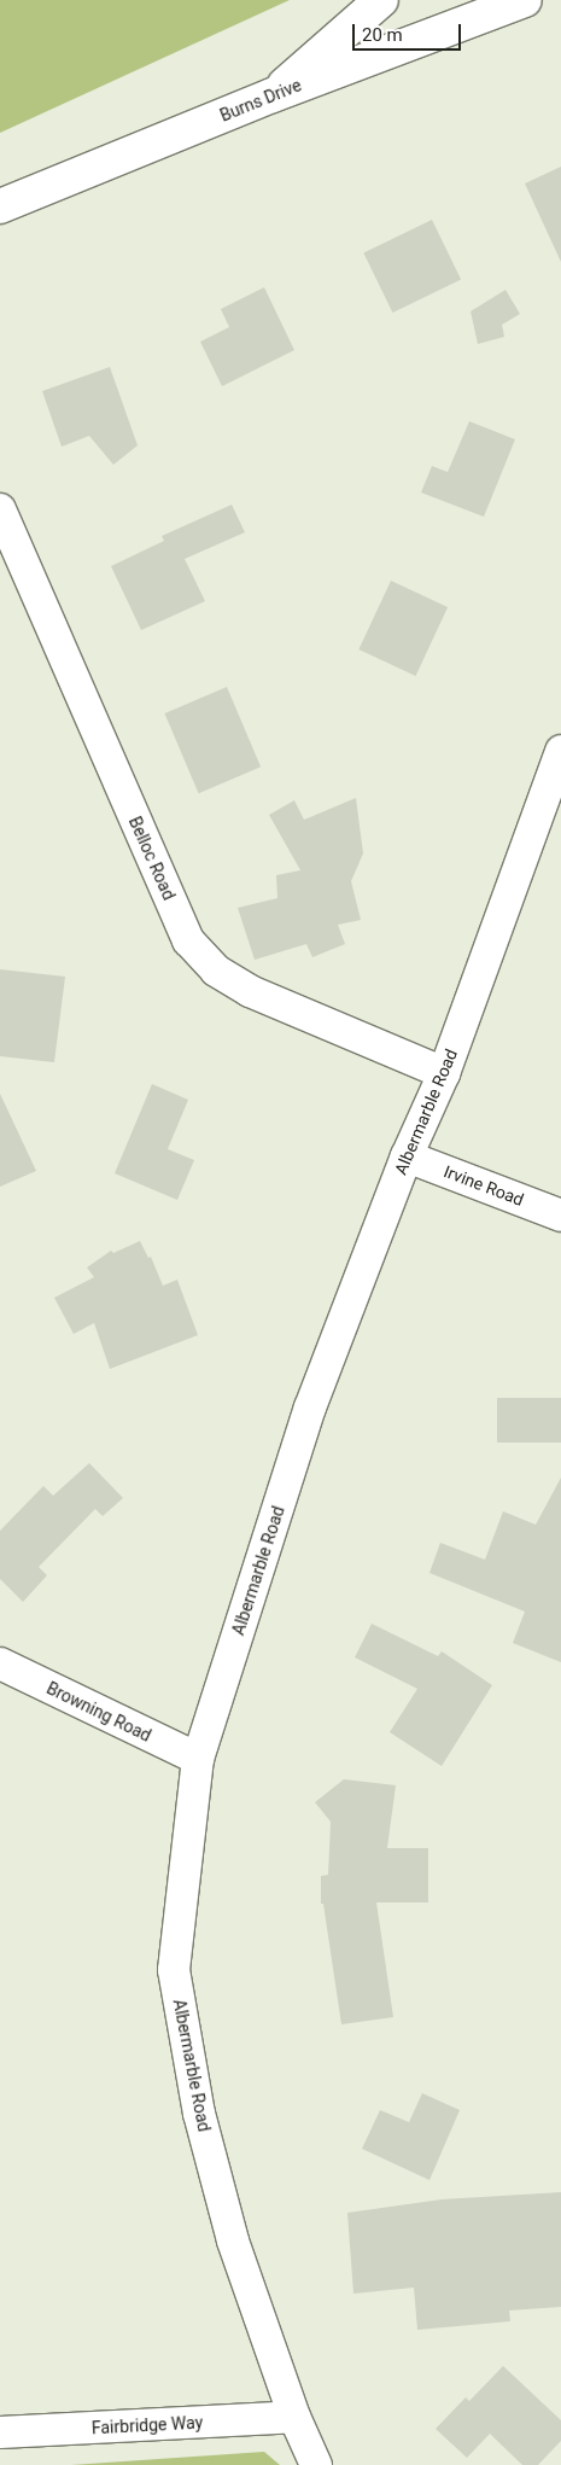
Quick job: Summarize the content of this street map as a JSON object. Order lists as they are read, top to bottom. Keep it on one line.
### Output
{"streets":{"main road":["Burns Drive"],"street":["Belloc Road","Albermarble Road","Irvine Road","Browning Road","Fairbridge Way"]},"crossings":[["Belloc Road","Albermarble Road"],["Albermarble Road","Irvine Road"],["Albermarble Road","Browning Road"],["Albermarble Road","Fairbridge Way"]],"scale_bar":"20 m"}
